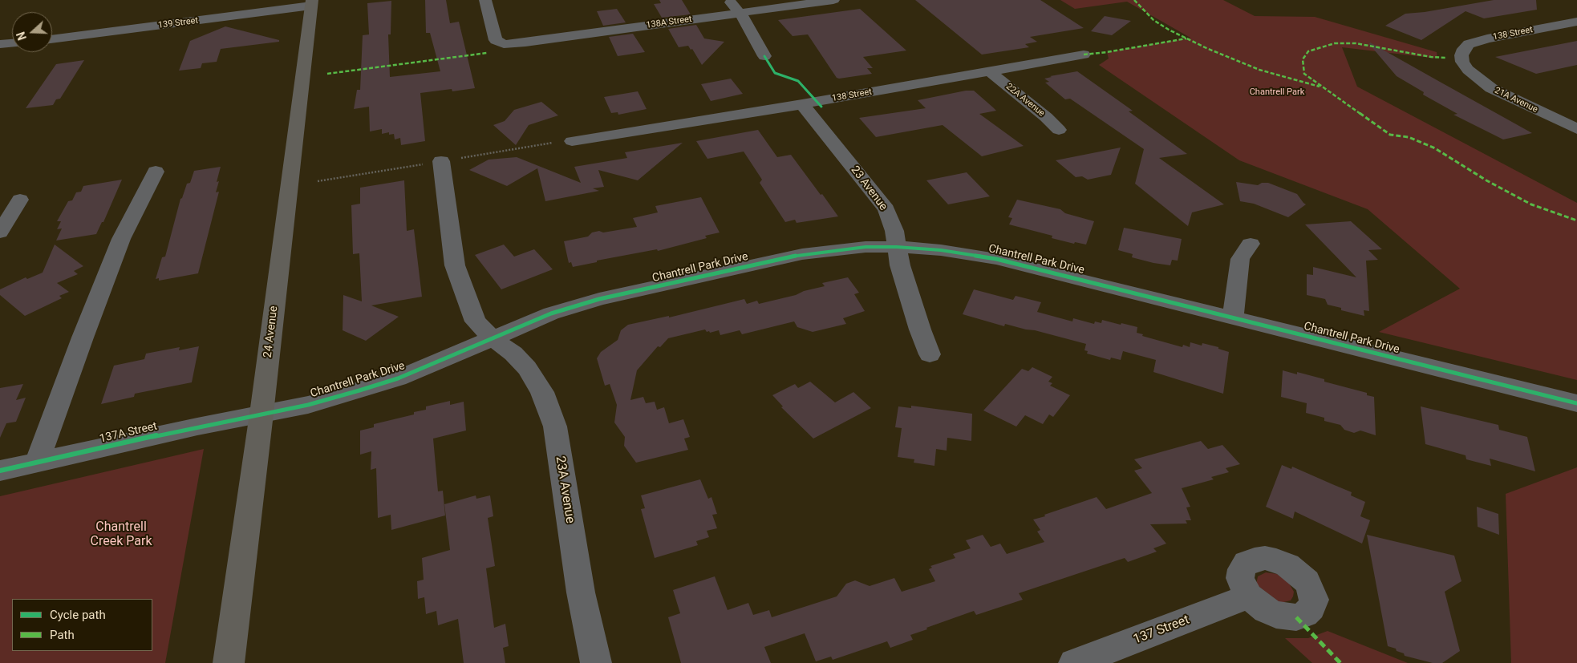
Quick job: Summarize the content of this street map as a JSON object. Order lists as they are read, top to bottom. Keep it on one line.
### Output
{"streets":{"main road":["24 Avenue"],"street":["138A Street","139 Street","138 Street","22A Avenue","21A Avenue","23 Avenue","Chantrell Park Drive","137A Street","23A Avenue","137 Street"]},"crossings":[["139 Street","24 Avenue"],["138 Street","22A Avenue"],["138 Street","21A Avenue"],["138 Street","23 Avenue"],["23 Avenue","Chantrell Park Drive"],["Chantrell Park Drive","24 Avenue"],["Chantrell Park Drive","137A Street"],["Chantrell Park Drive","23A Avenue"],["24 Avenue","137A Street"]],"parks":["Chantrell Park","Chantrell Creek Park"],"legend":["Cycle path","Path"],"north":"left"}
